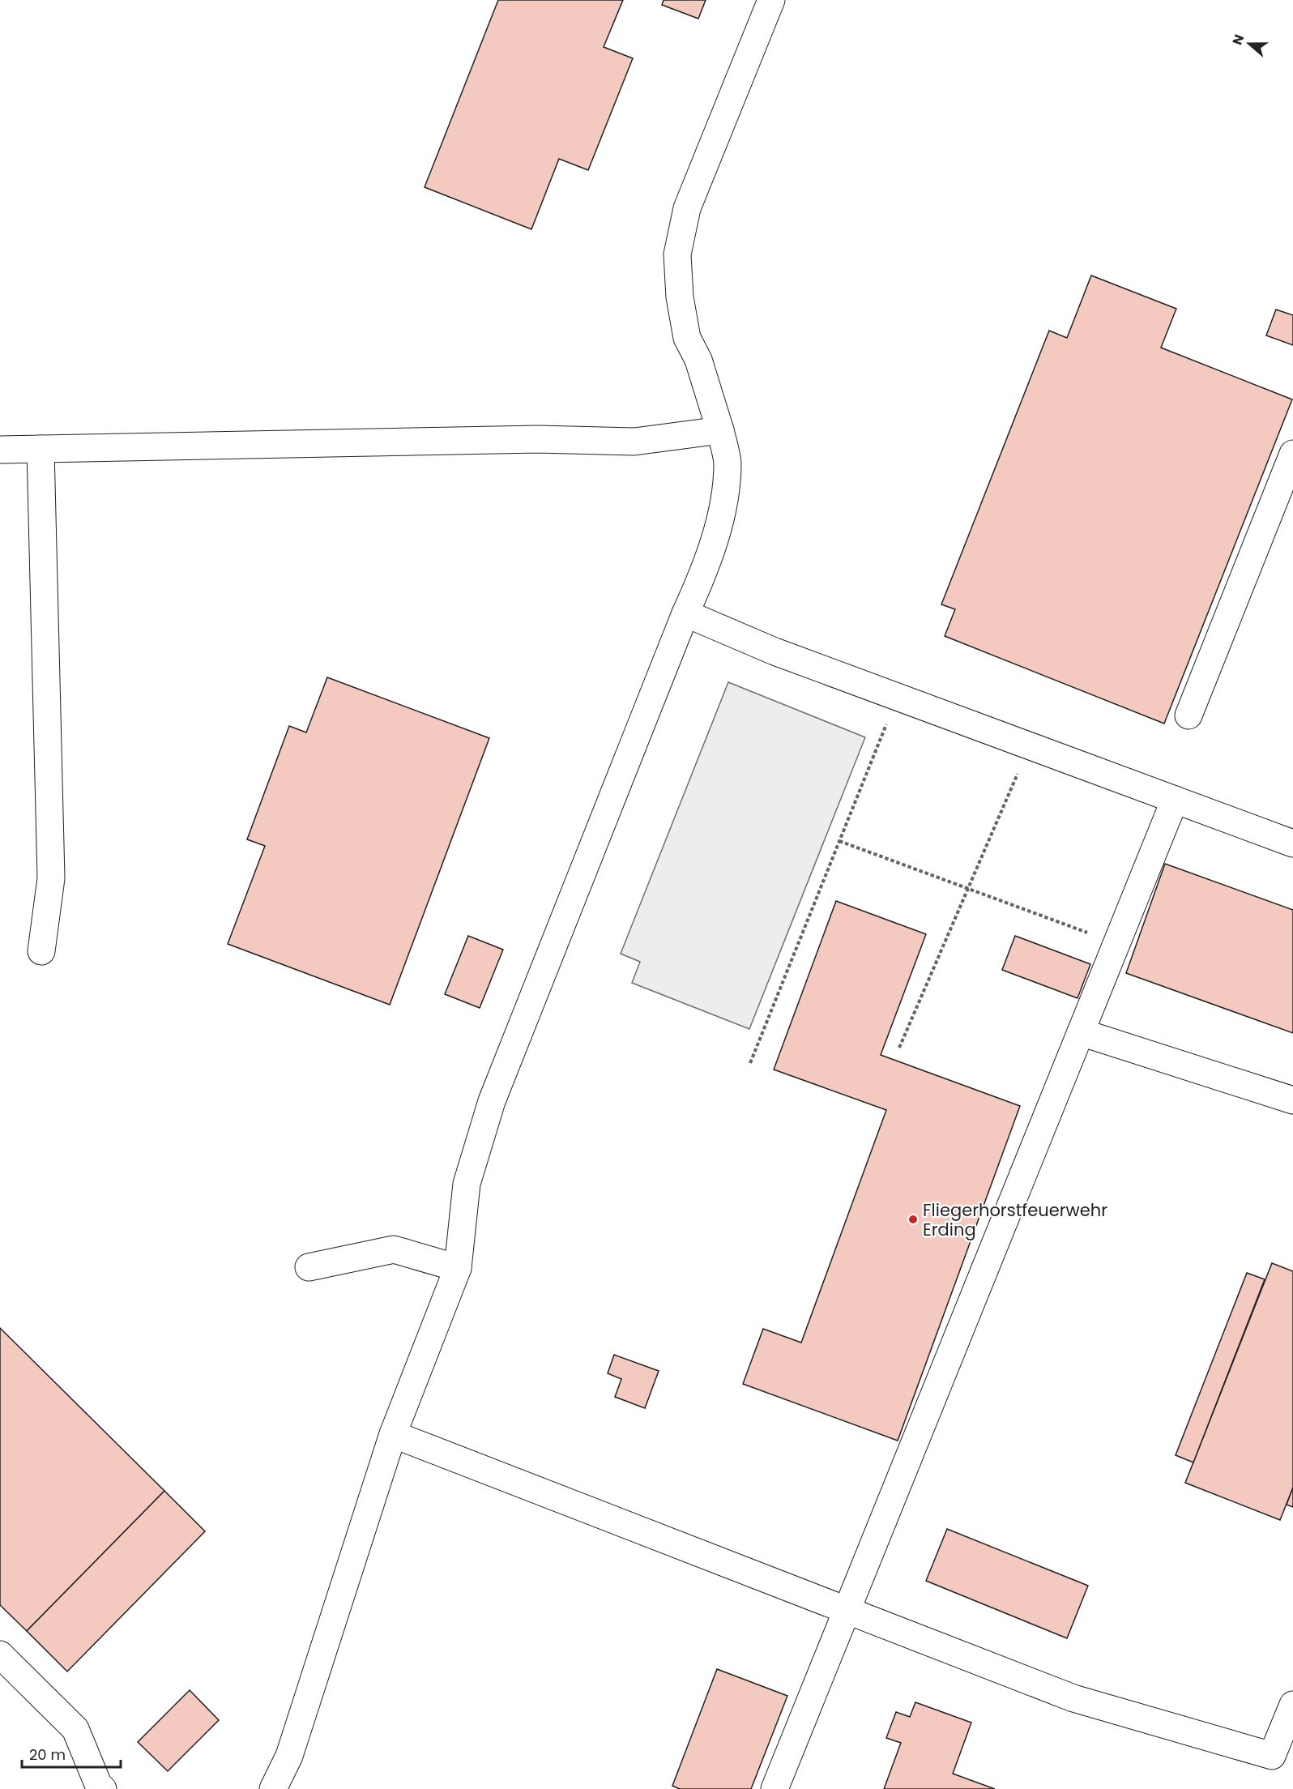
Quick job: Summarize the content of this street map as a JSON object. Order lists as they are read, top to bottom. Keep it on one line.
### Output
{"places":["Fliegerhorstfeuerwehr Erding"],"scale_bar":"20 m","north":"left"}
